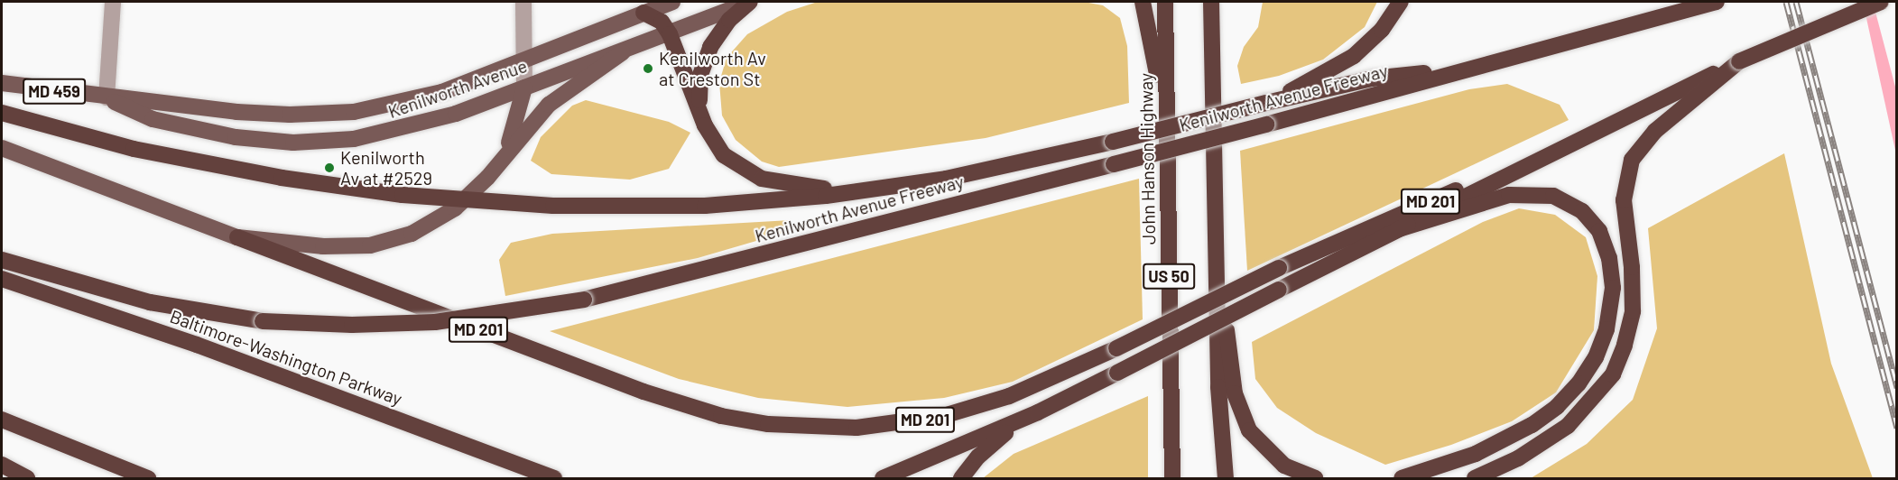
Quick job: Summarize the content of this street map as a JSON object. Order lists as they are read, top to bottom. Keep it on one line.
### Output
{"streets":{"highway":["Kenilworth Avenue Freeway","John Hanson Highway","MD 201","US 50","Baltimore-Washington Parkway"],"main road":["Kenilworth Avenue","MD 459"]},"places":["Kenilworth Av at Creston St","Kenilworth Av at #2529"]}
